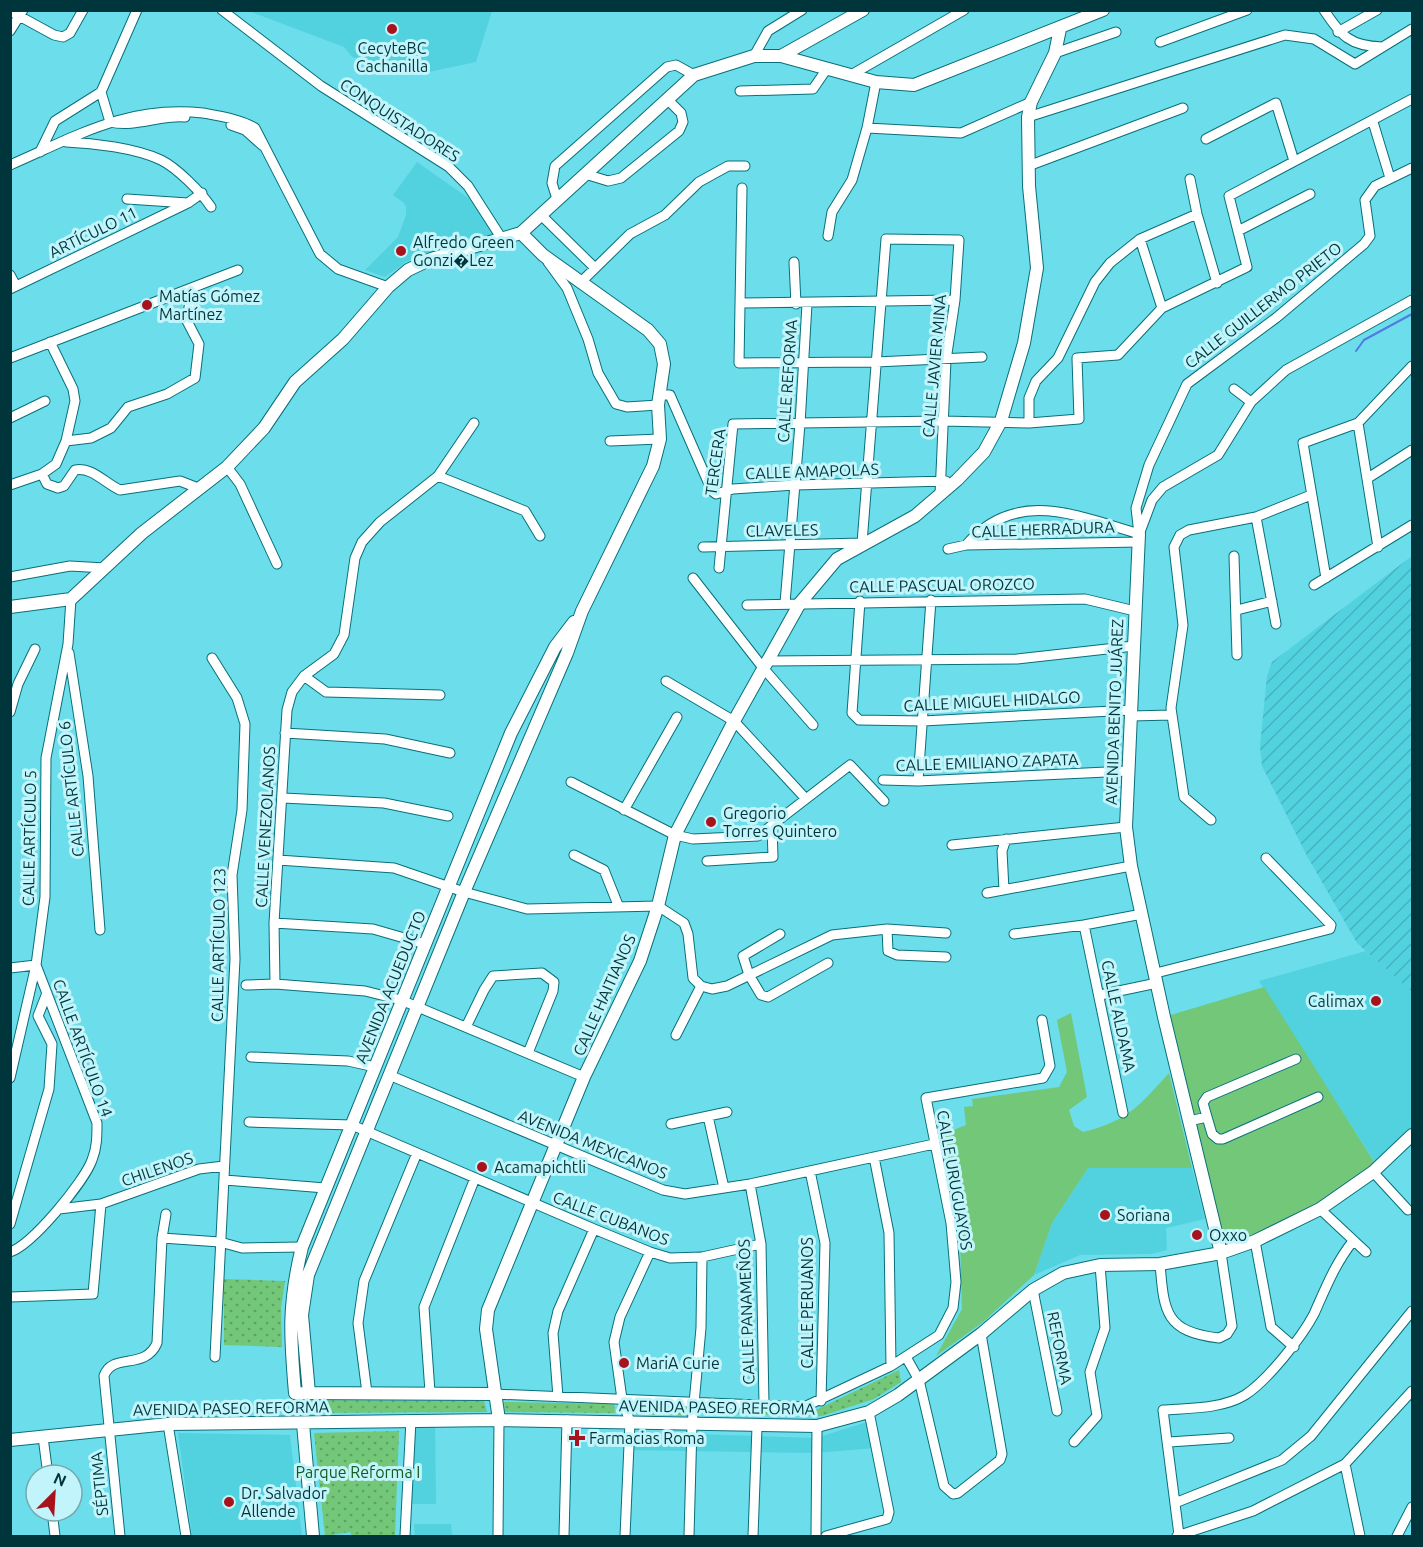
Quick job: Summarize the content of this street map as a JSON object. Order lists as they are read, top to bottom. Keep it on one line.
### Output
{"streets":{"main road":["AVENIDA BENITO JUÁREZ","AVENIDA ACUEDUCTO","CALLE HAITIANOS","AVENIDA PASEO REFORMA"],"street":["CONQUISTADORES","ARTÍCULO 11","CALLE GUILLERMO PRIETO","CALLE JAVIER MINA","CALLE REFORMA","TERCERA","CALLE AMAPOLAS","CALLE HERRADURA","CLAVELES","CALLE PASCUAL OROZCO","CALLE MIGUEL HIDALGO","CALLE EMILIANO ZAPATA","CALLE ARTÍCULO 6","CALLE VENEZOLANOS","CALLE ARTÍCULO 5","CALLE ARTÍCULO 123","CALLE ALDAMA","CALLE ARTÍCULO 14","AVENIDA MEXICANOS","CHILENOS","CALLE URUGUAYOS","CALLE CUBANOS","CALLE PERUANOS","CALLE PANAMEÑOS","REFORMA","SÉPTIMA"]},"crossings":[["CALLE GUILLERMO PRIETO","CALLE HERRADURA"],["CALLE GUILLERMO PRIETO","AVENIDA BENITO JUÁREZ"],["CALLE JAVIER MINA","CALLE AMAPOLAS"],["CALLE JAVIER MINA","CALLE HAITIANOS"],["CALLE REFORMA","TERCERA"],["CALLE REFORMA","CALLE AMAPOLAS"],["CALLE REFORMA","CLAVELES"],["CALLE REFORMA","CALLE PASCUAL OROZCO"],["TERCERA","CALLE AMAPOLAS"],["TERCERA","CLAVELES"],["CALLE AMAPOLAS","AVENIDA ACUEDUCTO"],["CALLE AMAPOLAS","CALLE HAITIANOS"],["CALLE HERRADURA","AVENIDA BENITO JUÁREZ"],["CLAVELES","CALLE HAITIANOS"],["CALLE PASCUAL OROZCO","AVENIDA BENITO JUÁREZ"],["CALLE PASCUAL OROZCO","CALLE HAITIANOS"],["CALLE MIGUEL HIDALGO","AVENIDA BENITO JUÁREZ"],["AVENIDA BENITO JUÁREZ","CALLE EMILIANO ZAPATA"],["AVENIDA BENITO JUÁREZ","AVENIDA PASEO REFORMA"],["CALLE ARTÍCULO 6","CALLE ARTÍCULO 5"],["CALLE ARTÍCULO 5","CALLE ARTÍCULO 14"],["CALLE ARTÍCULO 123","CHILENOS"],["AVENIDA ACUEDUCTO","AVENIDA MEXICANOS"],["AVENIDA ACUEDUCTO","CALLE CUBANOS"],["AVENIDA ACUEDUCTO","AVENIDA PASEO REFORMA"],["CALLE HAITIANOS","AVENIDA MEXICANOS"],["CALLE HAITIANOS","CALLE CUBANOS"],["CALLE HAITIANOS","AVENIDA PASEO REFORMA"],["CALLE ARTÍCULO 14","CHILENOS"],["AVENIDA MEXICANOS","CALLE URUGUAYOS"],["AVENIDA MEXICANOS","CALLE PERUANOS"],["AVENIDA MEXICANOS","CALLE PANAMEÑOS"],["CALLE URUGUAYOS","AVENIDA PASEO REFORMA"],["CALLE CUBANOS","CALLE PANAMEÑOS"],["CALLE PERUANOS","AVENIDA PASEO REFORMA"],["CALLE PANAMEÑOS","AVENIDA PASEO REFORMA"],["REFORMA","AVENIDA PASEO REFORMA"],["AVENIDA PASEO REFORMA","SÉPTIMA"]],"parks":["Parque Reforma I"],"places":{"other":["CecyteBC Cachanilla","Alfredo Green Gonzi�Lez","Matías Gómez Martínez","Gregorio Torres Quintero","Calimax","Acamapichtli","Soriana","Oxxo","MariA Curie","Dr. Salvador Allende"],"health":["Farmacias Roma"]},"north":"top right"}
